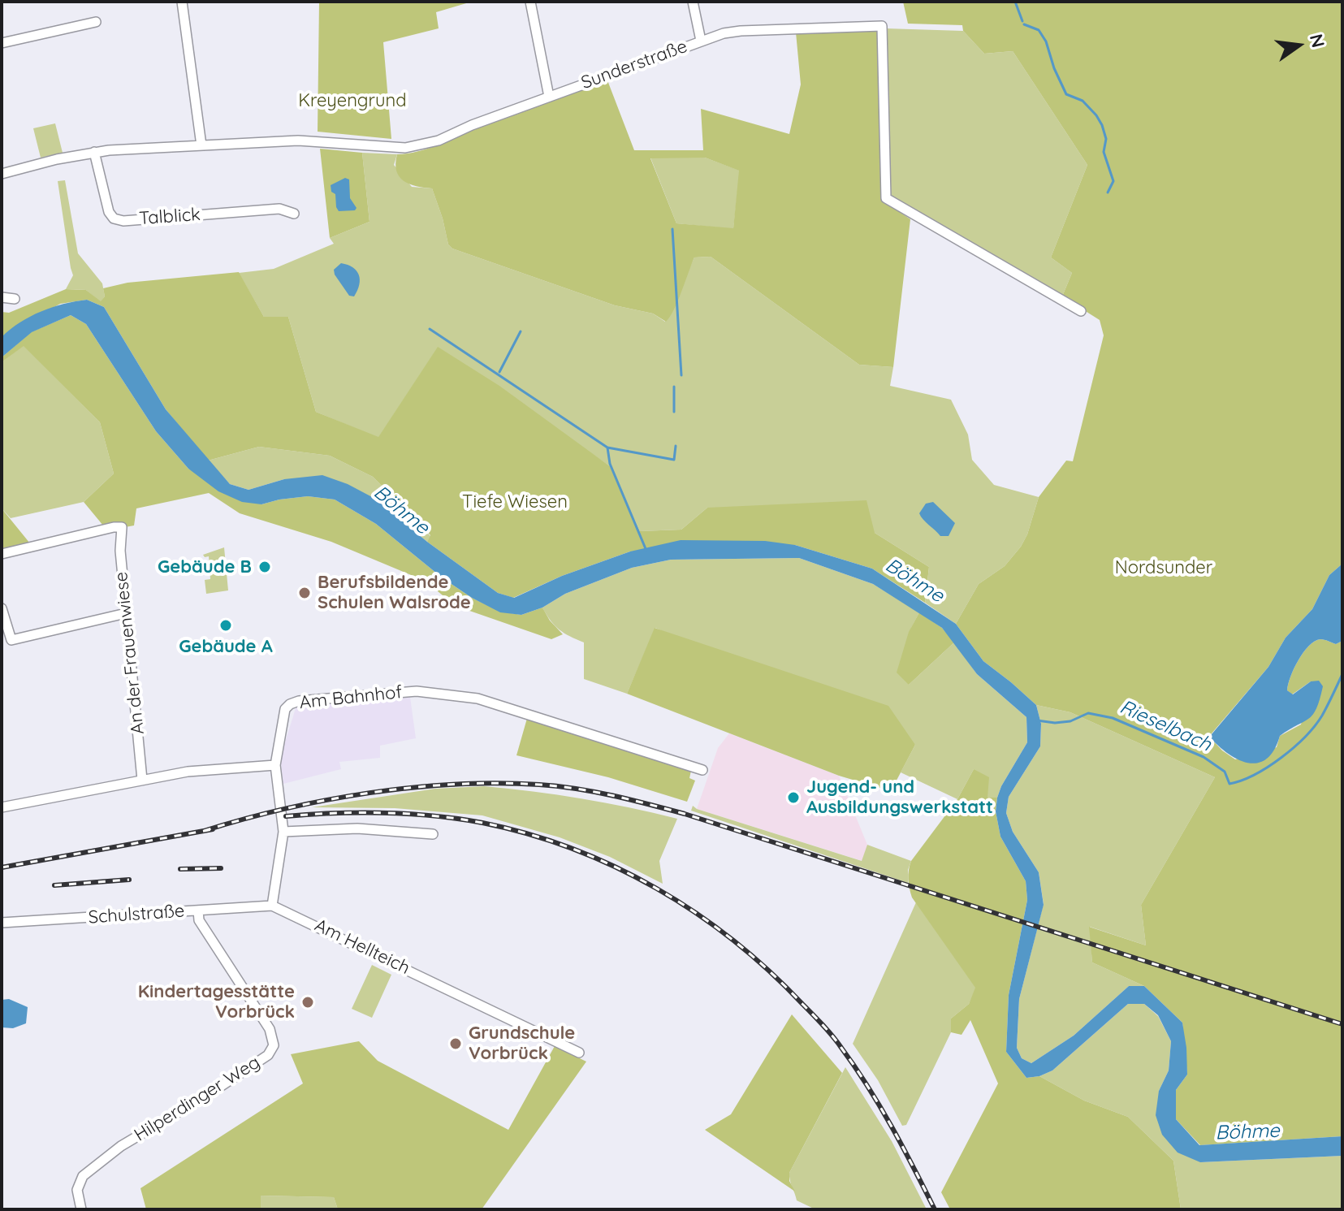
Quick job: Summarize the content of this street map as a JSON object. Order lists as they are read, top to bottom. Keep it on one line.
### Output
{"streets":{"street":["Sunderstraße","Talblick","An der Frauenwiese","Am Bahnhof","Schulstraße","Am Hellteich","Hilperdinger Weg"]},"crossings":[["Sunderstraße","Talblick"],["Schulstraße","Am Hellteich"],["Schulstraße","Hilperdinger Weg"]],"water":["Böhme","Rieselbach"],"parks":["Kreyengrund","Tiefe Wiesen","Nordsunder"],"places":["Gebäude B","Berufsbildende Schulen Walsrode","Gebäude A","Jugend- und Ausbildungswerkstatt","Kindertagesstätte Vorbrück","Grundschule Vorbrück"],"north":"right"}
